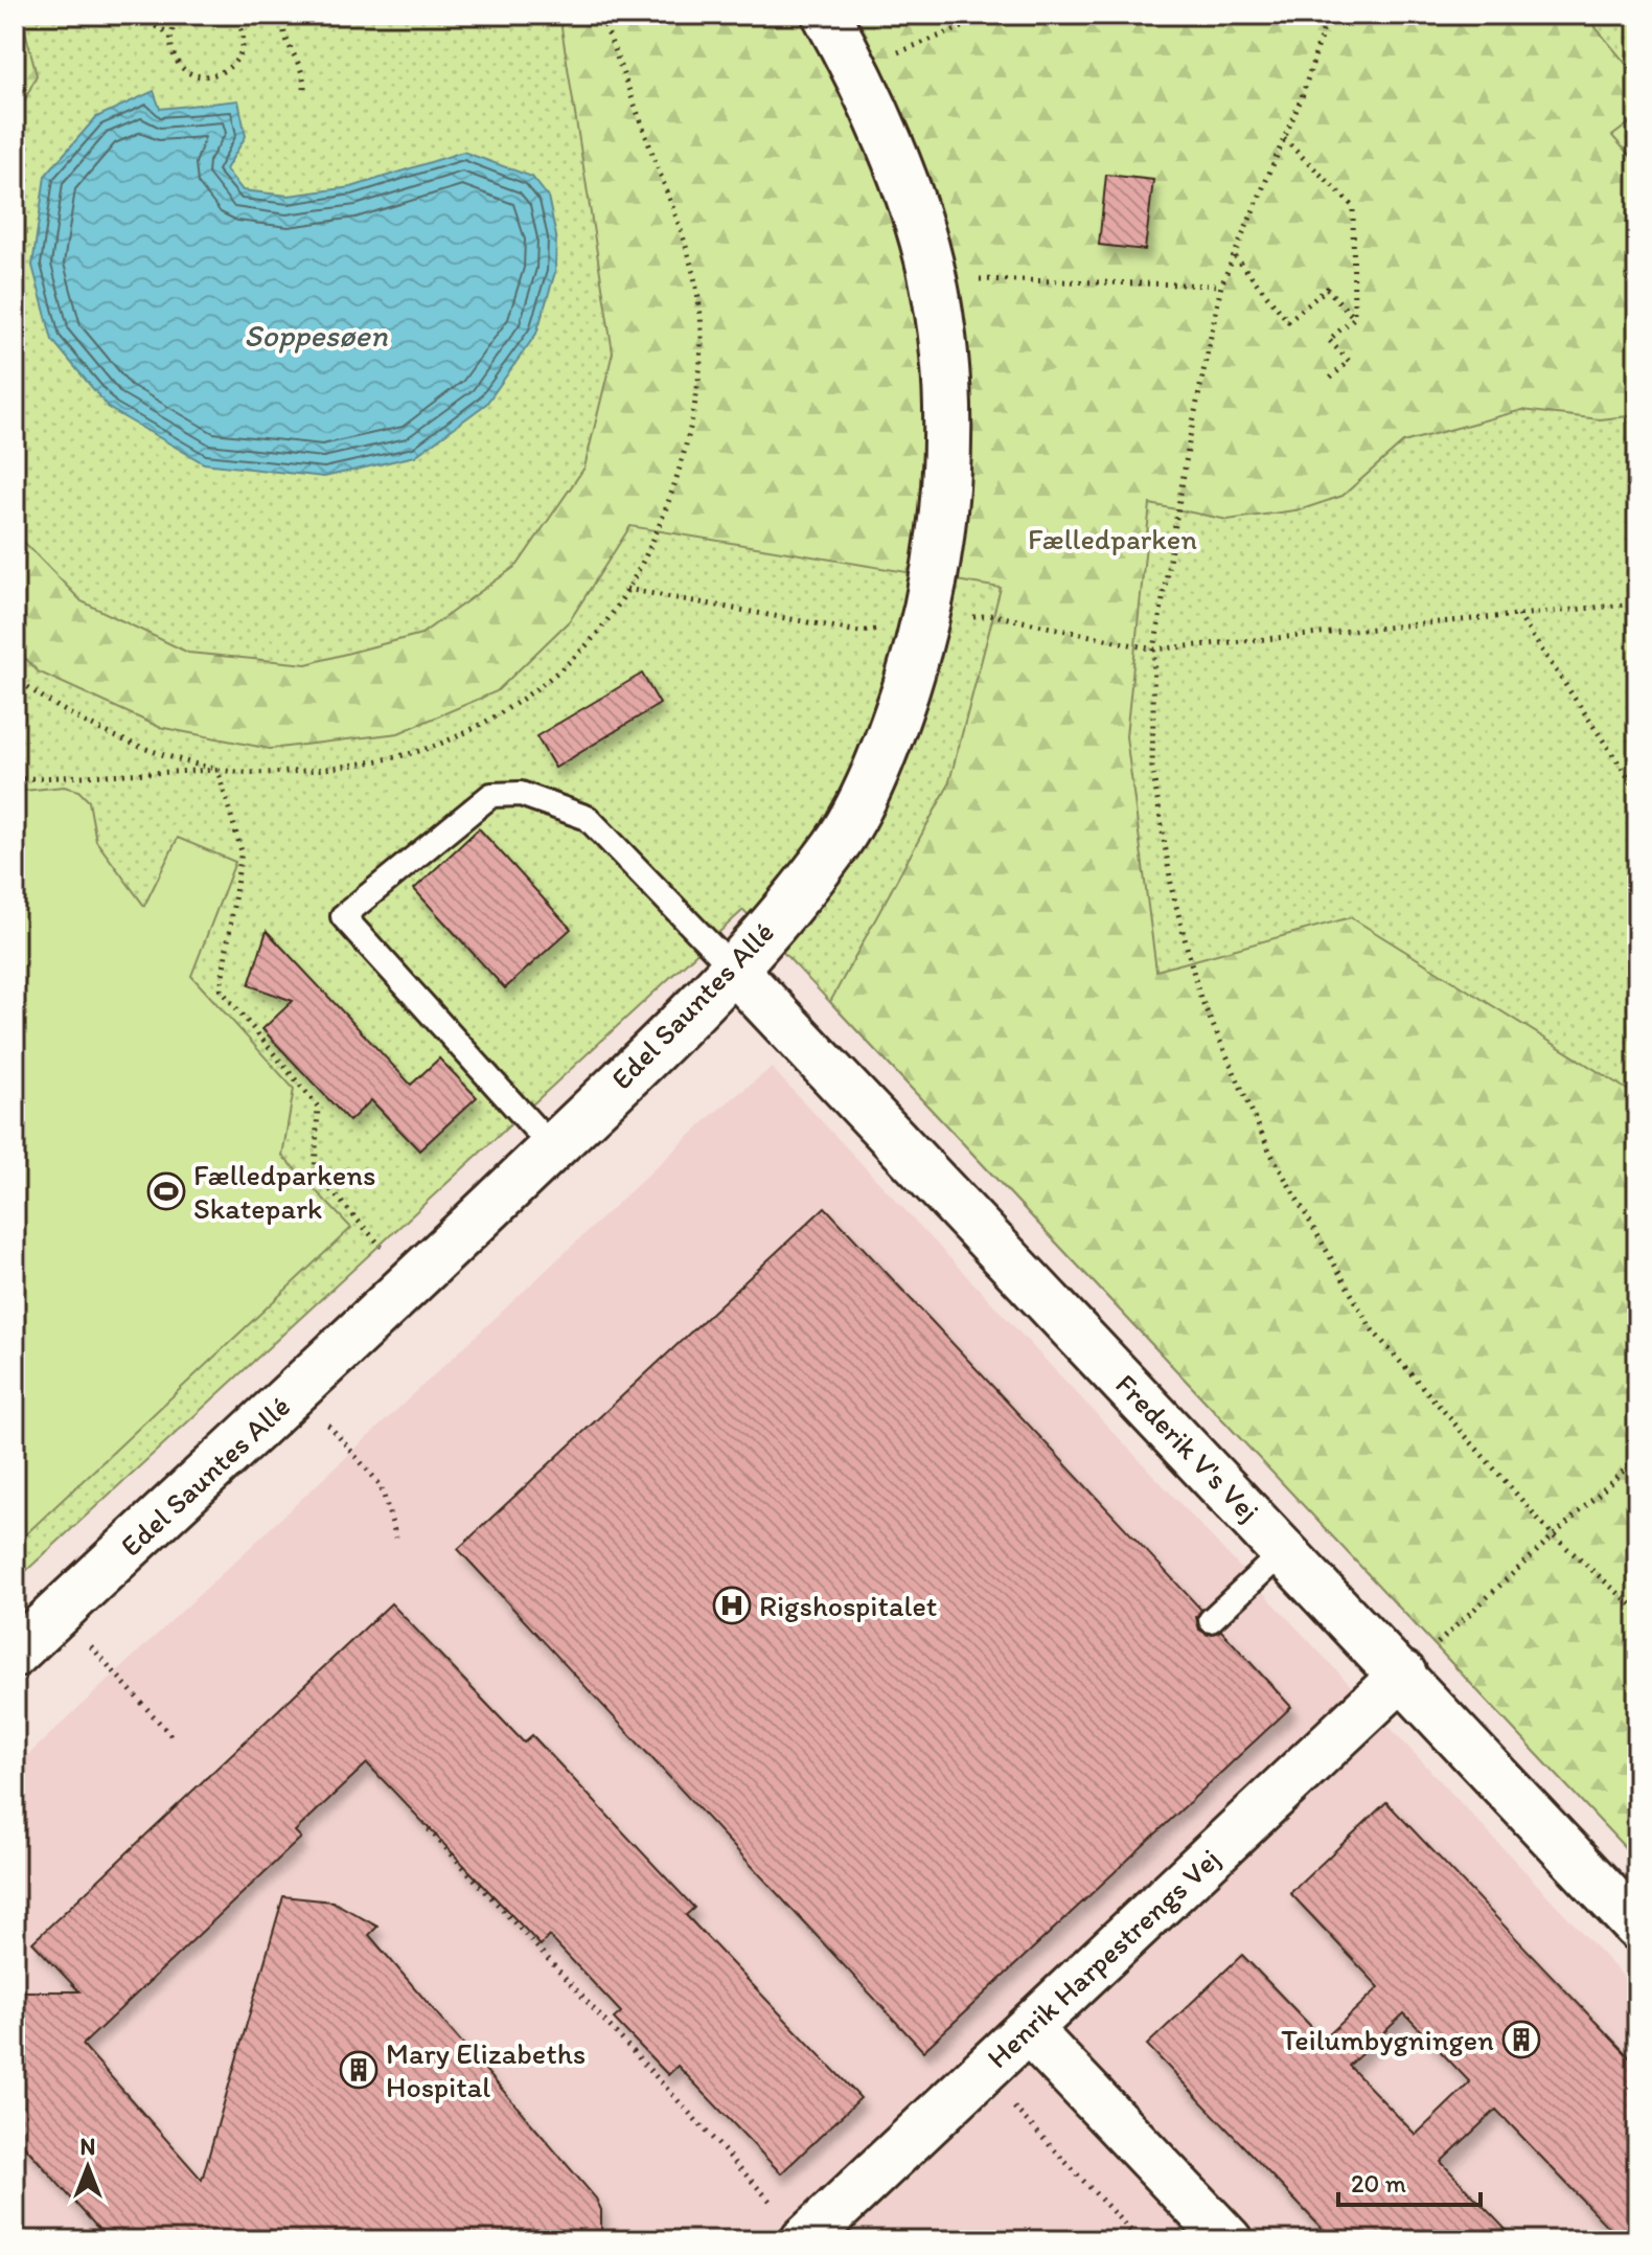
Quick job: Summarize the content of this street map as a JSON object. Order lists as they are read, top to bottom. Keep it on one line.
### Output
{"streets":{"street":["Edel Sauntes Allé","Frederik V's Vej","Henrik Harpestrengs Vej"]},"crossings":[["Edel Sauntes Allé","Frederik V's Vej"],["Frederik V's Vej","Henrik Harpestrengs Vej"]],"water":["Soppesøen"],"parks":["Fælledparken"],"places":{"sports":["Fælledparkens Skatepark"],"hospital":["Rigshospitalet"],"building":["Teilumbygningen","Mary Elizabeths Hospital"]},"scale_bar":"20 m","north":"top"}
